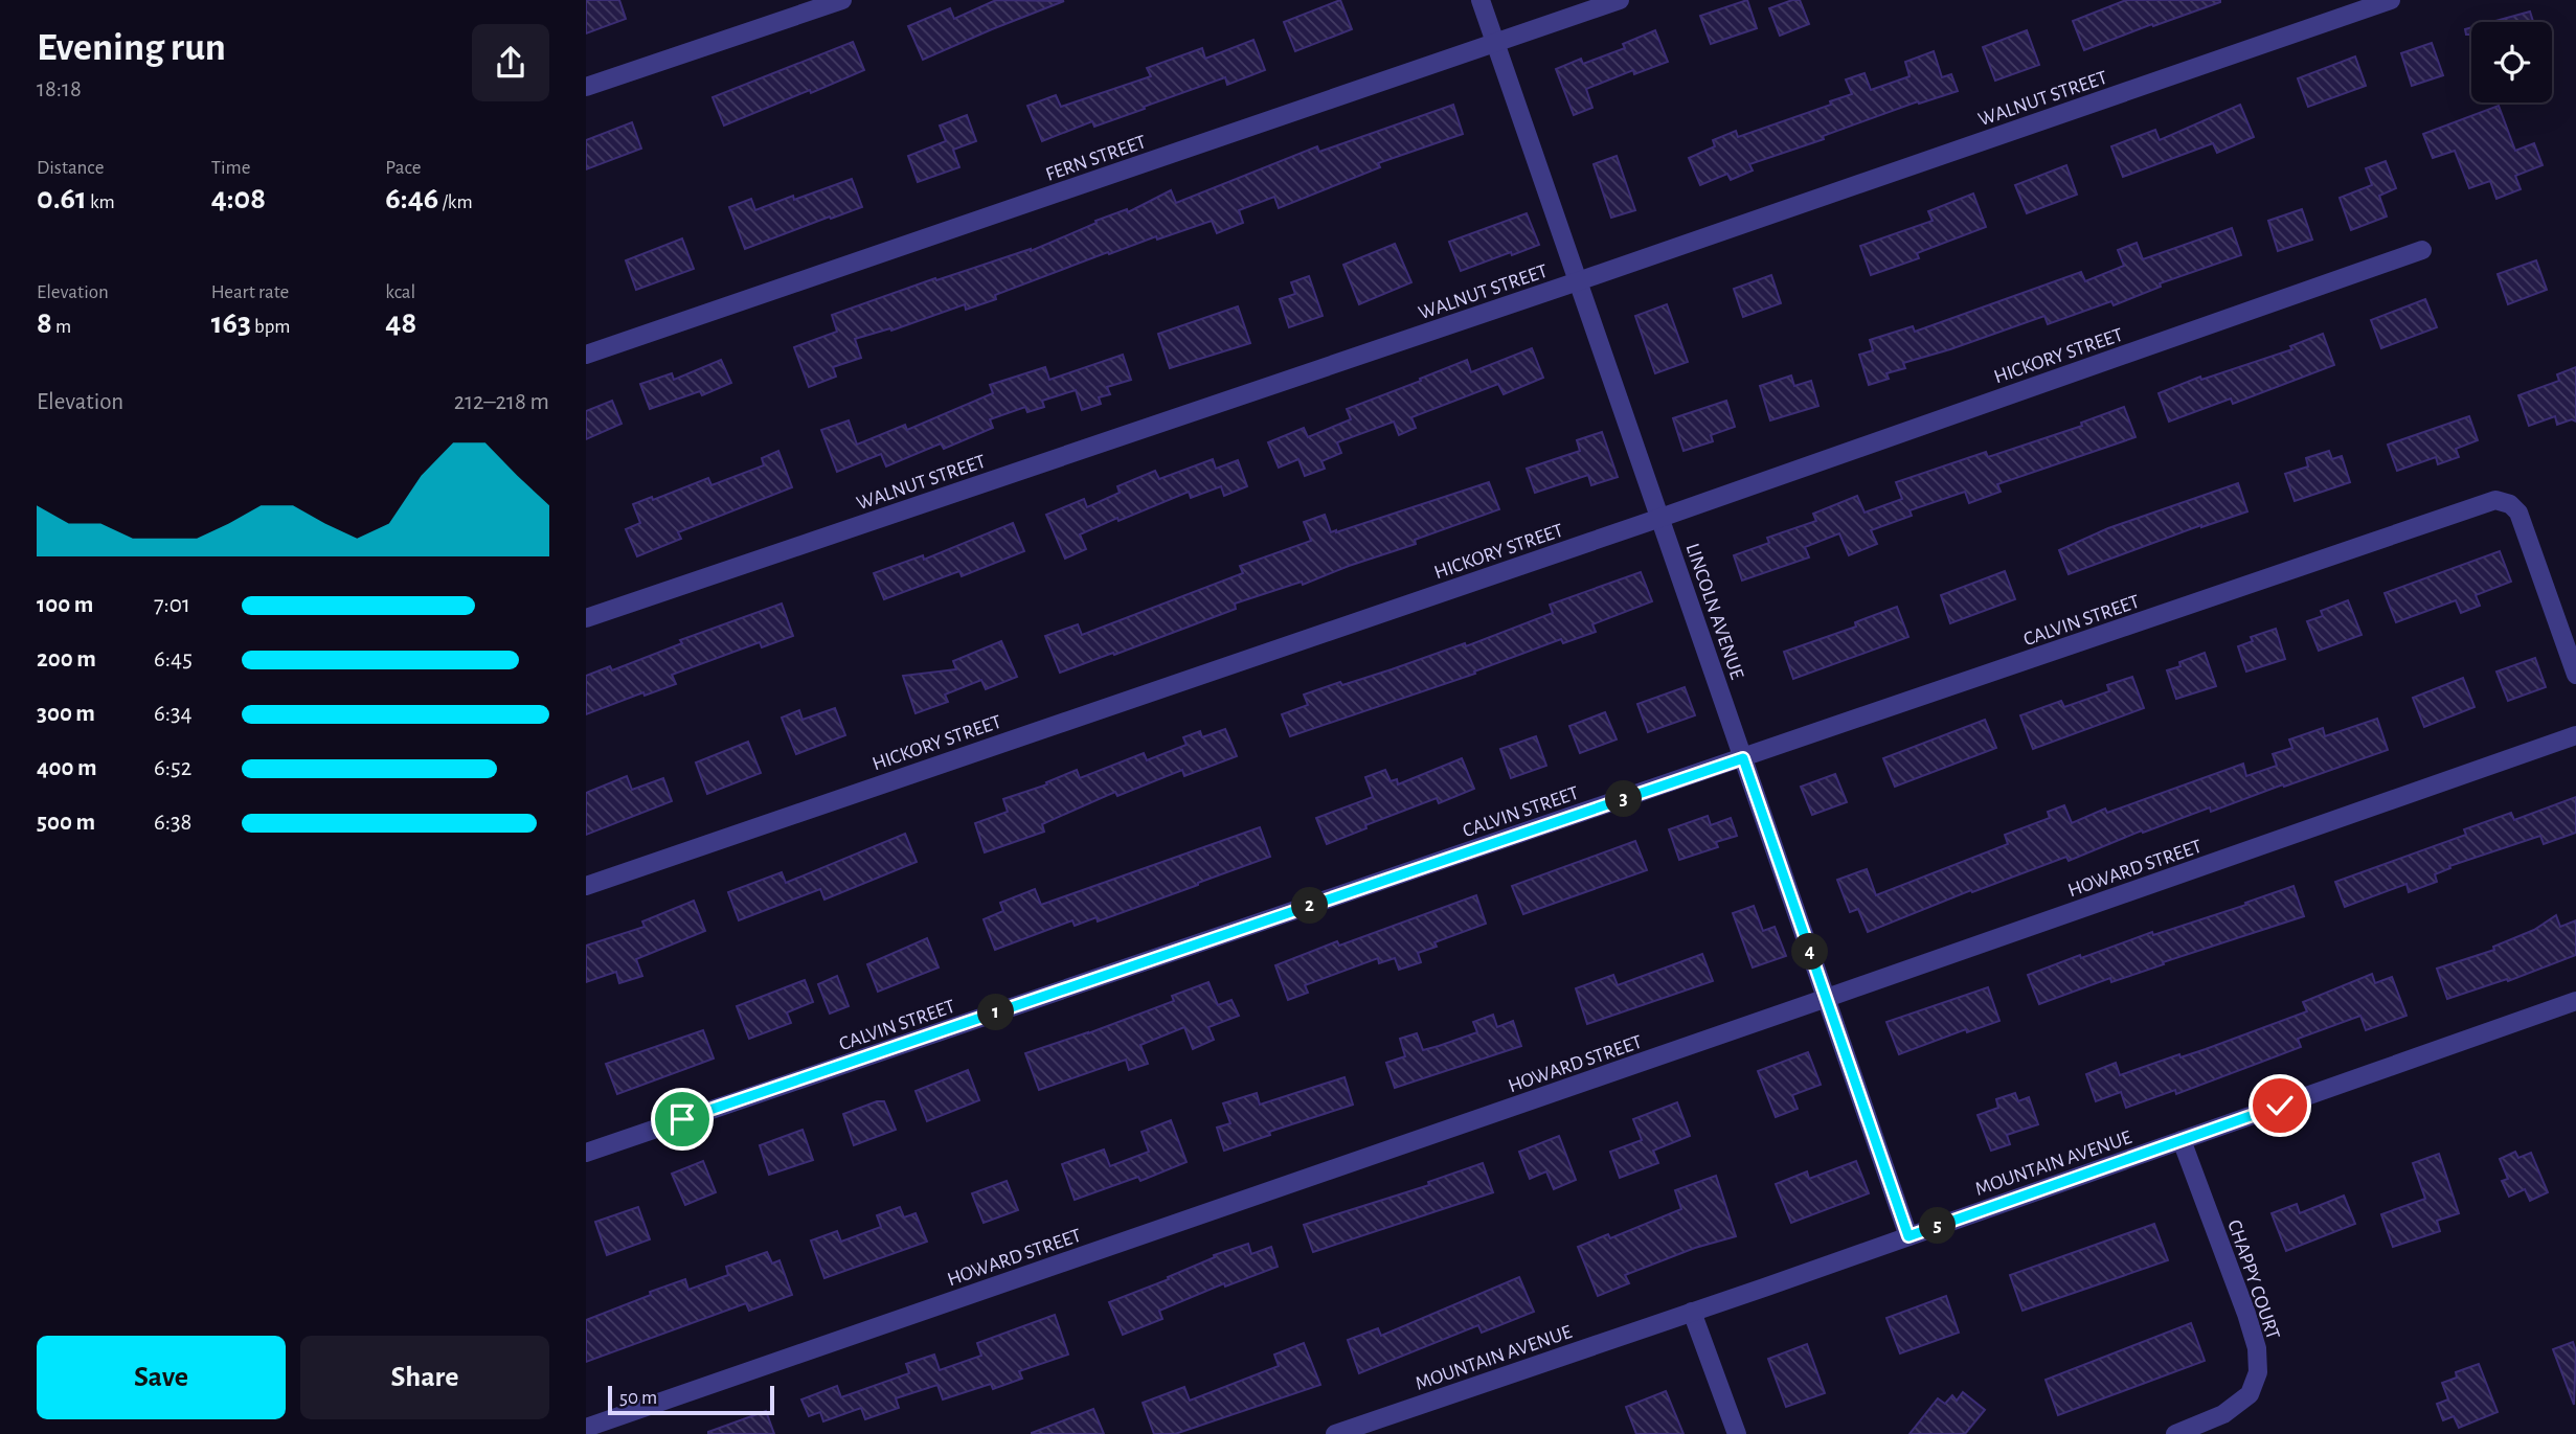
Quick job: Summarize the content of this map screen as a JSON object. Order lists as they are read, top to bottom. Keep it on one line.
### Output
{"streets":{"street":["WALNUT STREET","FERN STREET","HICKORY STREET","LINCOLN AVENUE","CALVIN STREET","HOWARD STREET","MOUNTAIN AVENUE","CHAPPY COURT"]},"crossings":[["WALNUT STREET","LINCOLN AVENUE"],["FERN STREET","LINCOLN AVENUE"],["HICKORY STREET","LINCOLN AVENUE"],["LINCOLN AVENUE","CALVIN STREET"],["LINCOLN AVENUE","HOWARD STREET"],["LINCOLN AVENUE","MOUNTAIN AVENUE"],["MOUNTAIN AVENUE","CHAPPY COURT"]],"scale_bar":"50 m","page":{"heading":["Evening run","18:18"],"stats":[["Distance","0.61 km"],["Time","4:08"],["Pace","6:46 /km"],["Elevation","8 m"],["Heart rate","163 bpm"],["kcal","48"]],"chart":["Elevation","212–218 m"],"list":[{"name":"100 m","note":"7:01"},{"name":"200 m","note":"6:45"},{"name":"300 m","note":"6:34"},{"name":"400 m","note":"6:52"},{"name":"500 m","note":"6:38"}],"pins":["3","2","4","1","5"],"buttons":["Save","Share"],"scale":"50 m"}}
